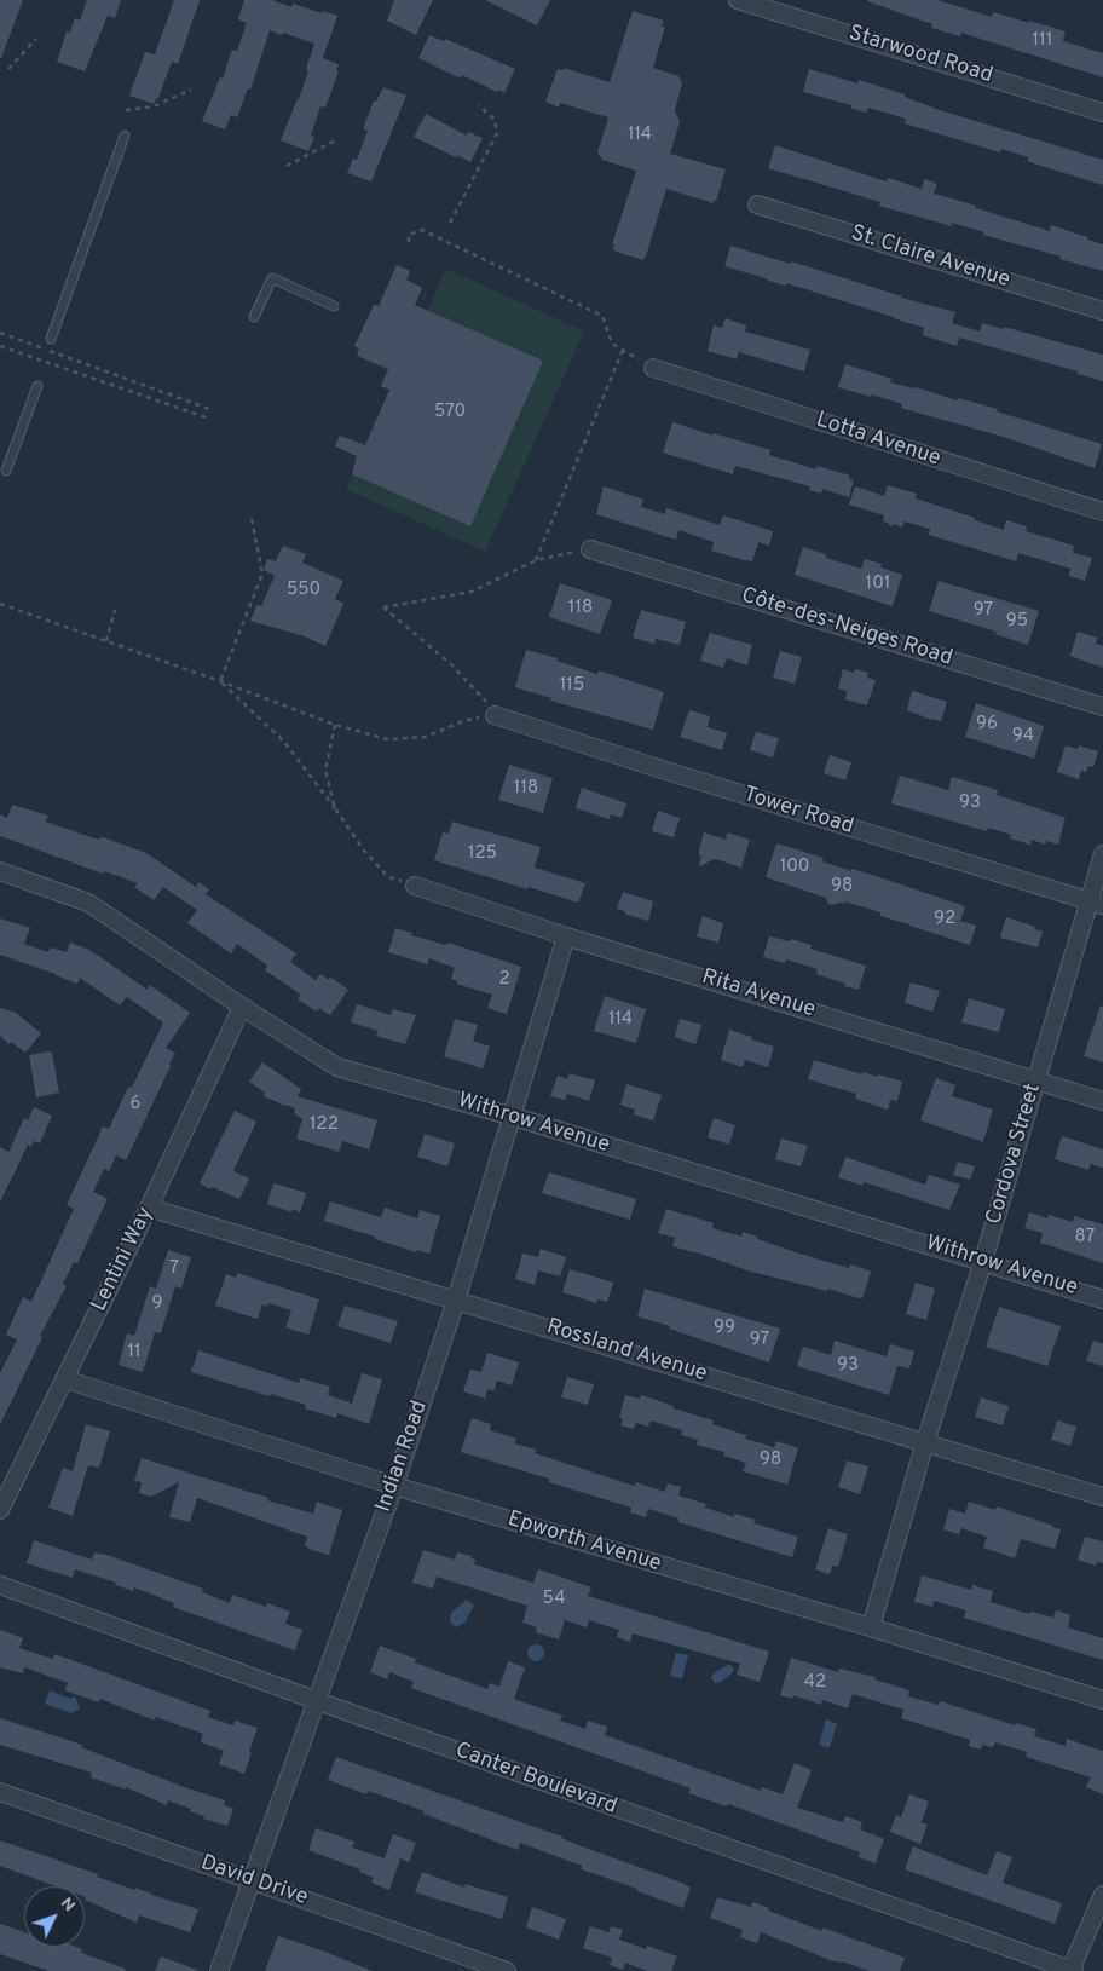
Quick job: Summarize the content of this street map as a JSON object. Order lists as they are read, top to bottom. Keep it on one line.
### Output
{"streets":{"street":["Starwood Road","St. Claire Avenue","Lotta Avenue","Côte-des-Neiges Road","Tower Road","Rita Avenue","Withrow Avenue","Cordova Street","Lentini Way","Rossland Avenue","Indian Road","Epworth Avenue","Canter Boulevard","David Drive"]},"crossings":[["Tower Road","Cordova Street"],["Rita Avenue","Cordova Street"],["Rita Avenue","Indian Road"],["Withrow Avenue","Cordova Street"],["Withrow Avenue","Lentini Way"],["Withrow Avenue","Indian Road"],["Cordova Street","Rossland Avenue"],["Cordova Street","Epworth Avenue"],["Lentini Way","Rossland Avenue"],["Lentini Way","Epworth Avenue"],["Rossland Avenue","Indian Road"],["Indian Road","Epworth Avenue"],["Indian Road","Canter Boulevard"],["Indian Road","David Drive"]],"house_numbers":["111","114","570","101","550","118","97","95","115","96","94","118","93","125","100","98","92","2","114","6","122","87","7","9","99","97","11","93","98","54","42"],"north":"top right"}
